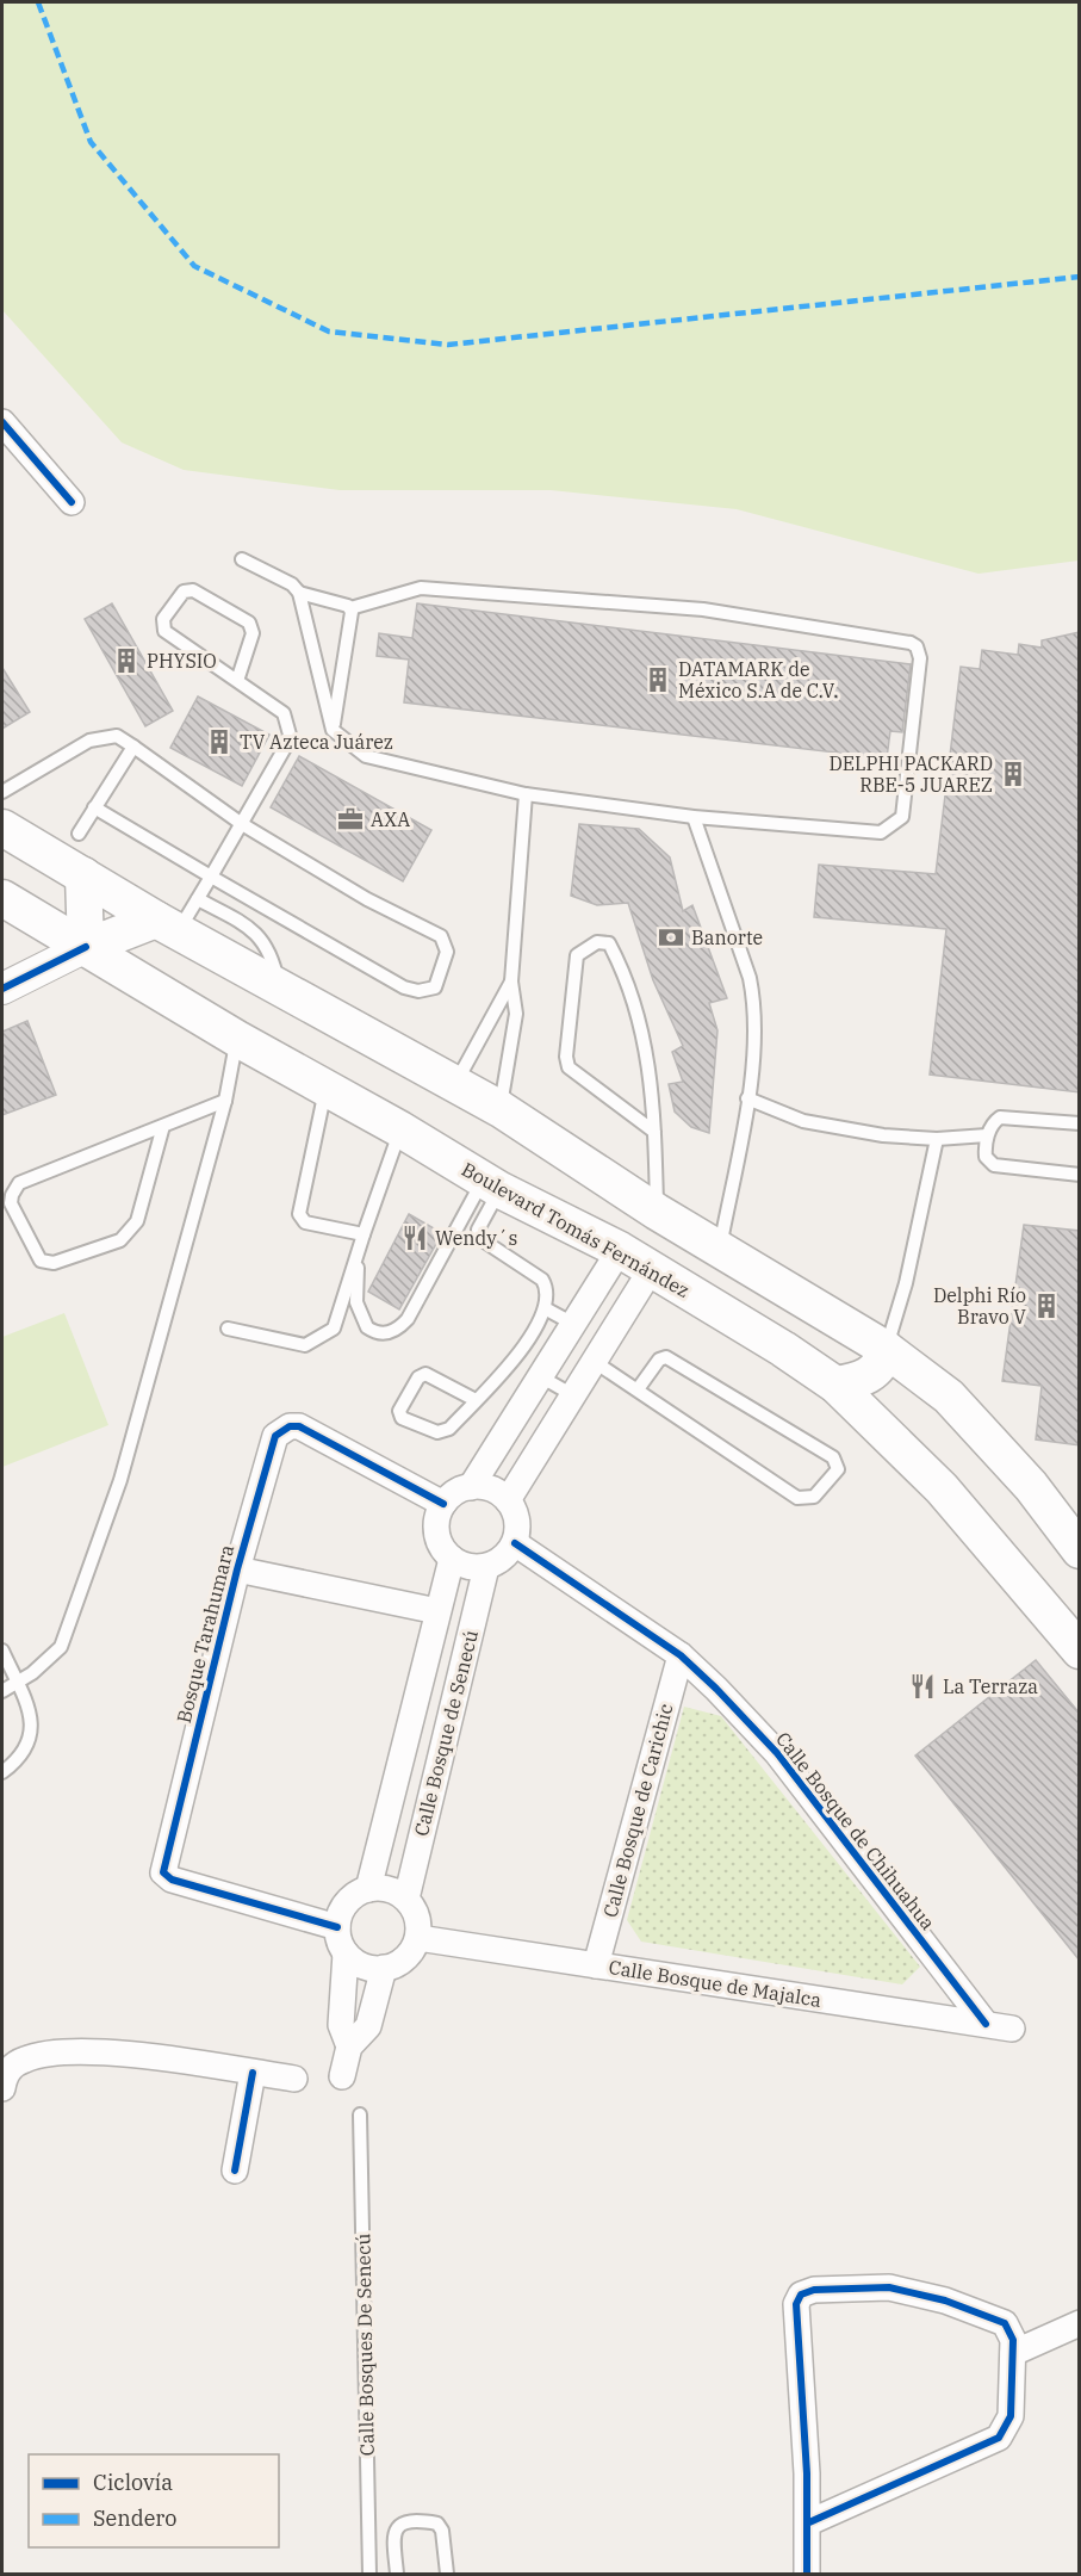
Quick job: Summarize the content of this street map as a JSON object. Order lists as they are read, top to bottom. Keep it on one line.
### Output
{"streets":{"main road":["Boulevard Tomás Fernández"],"street":["Bosque Tarahumara","Calle Bosque de Senecú","Calle Bosque de Carichic","Calle Bosque de Chihuahua","Calle Bosque de Majalca"],"lane":["Calle Bosques De Senecú"]},"crossings":[["Bosque Tarahumara","Calle Bosque de Senecú"],["Bosque Tarahumara","Calle Bosque de Chihuahua"],["Bosque Tarahumara","Calle Bosque de Majalca"],["Calle Bosque de Senecú","Calle Bosque de Chihuahua"],["Calle Bosque de Senecú","Calle Bosque de Majalca"],["Calle Bosque de Carichic","Calle Bosque de Chihuahua"],["Calle Bosque de Carichic","Calle Bosque de Majalca"],["Calle Bosque de Chihuahua","Calle Bosque de Majalca"]],"places":{"building":["PHYSIO","DATAMARK de México S.A de C.V.","TV Azteca Juárez","DELPHI PACKARD RBE-5 JUAREZ","Delphi Río Bravo V"],"office":["AXA"],"bank":["Banorte"],"restaurant":["Wendy´s","La Terraza"]},"legend":["Ciclovía","Sendero"]}
